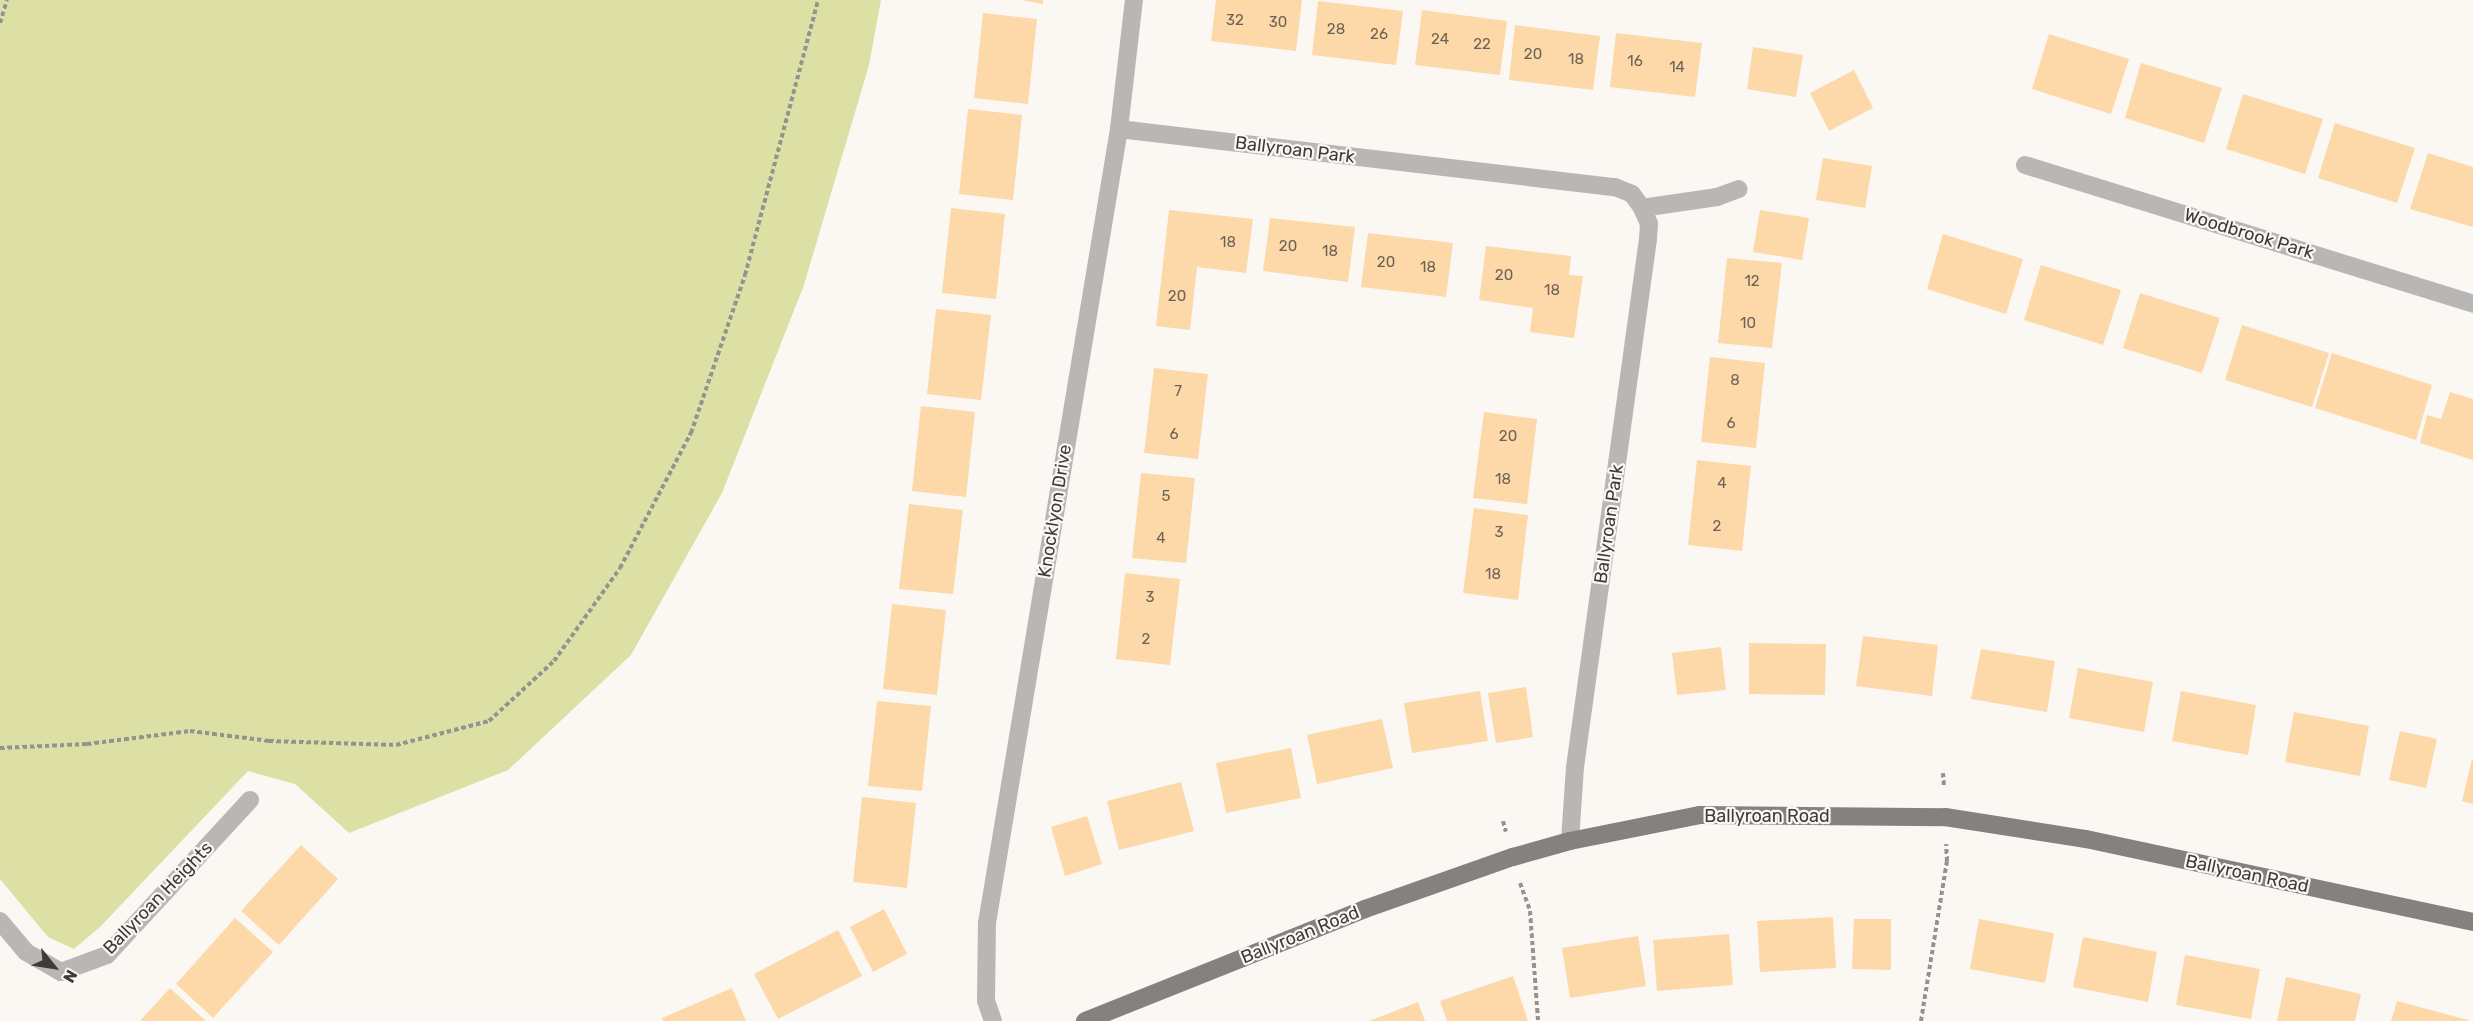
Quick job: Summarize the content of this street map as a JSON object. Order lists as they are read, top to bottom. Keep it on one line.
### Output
{"streets":{"main road":["Ballyroan Road"],"street":["Ballyroan Park","Woodbrook Park","Knocklyon Drive","Ballyroan Heights"]},"crossings":[["Ballyroan Park","Knocklyon Drive"],["Ballyroan Park","Ballyroan Road"]],"house_numbers":["32","30","28","26","24","22","20","18","16","14","18","20","18","20","18","20","12","18","20","10","8","7","6","6","20","18","4","5","2","3","4","18","3","2"],"north":"bottom right"}
